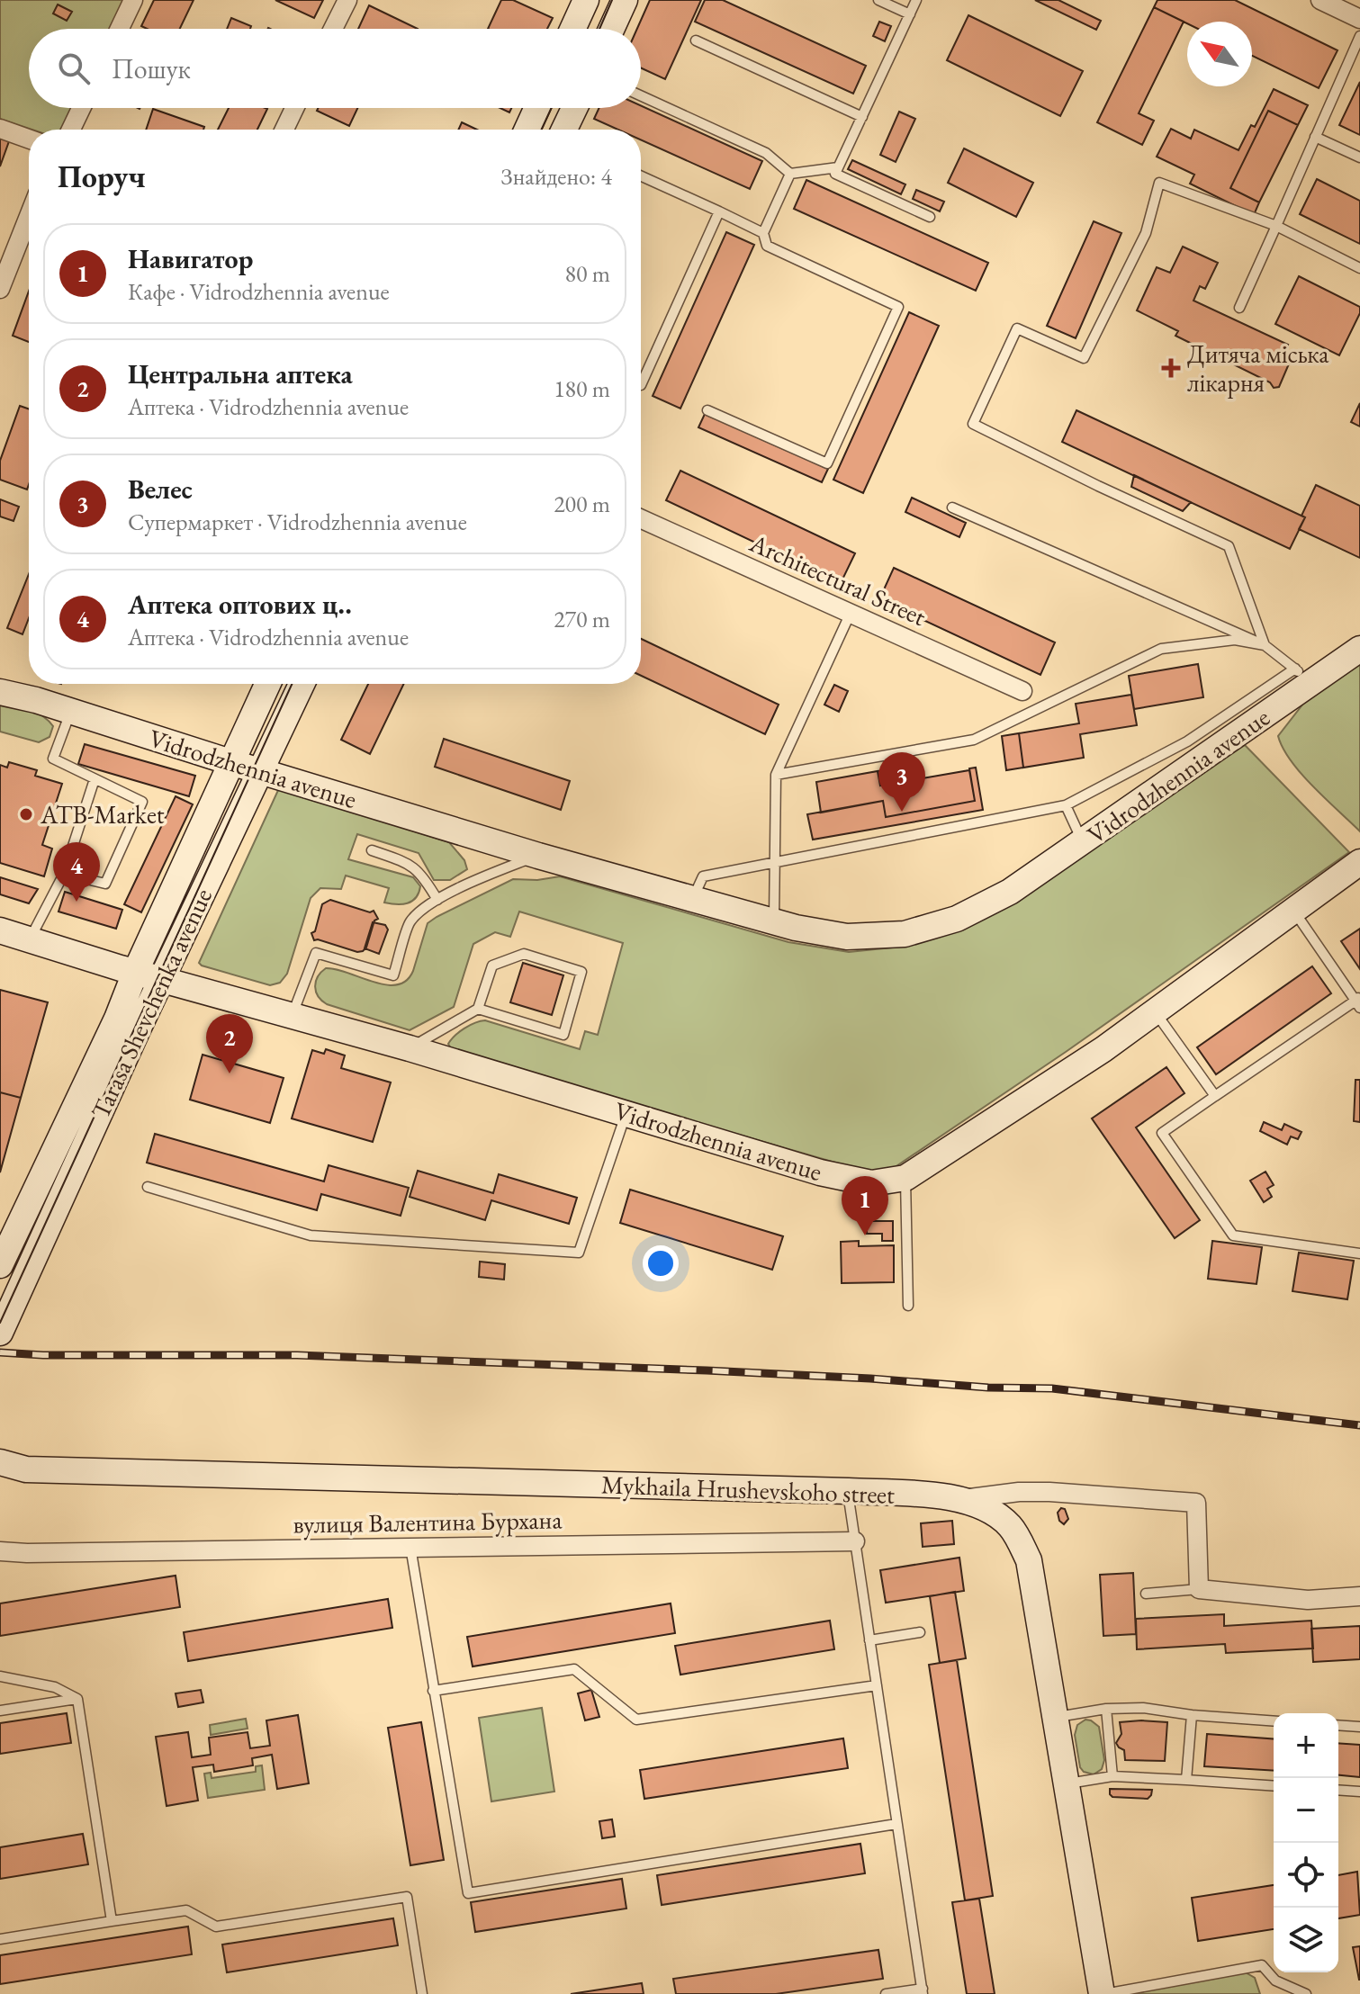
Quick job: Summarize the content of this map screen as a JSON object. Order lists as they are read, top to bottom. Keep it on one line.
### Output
{"streets":{"main road":["Vidrodzhennia avenue","Tarasa Shevchenka avenue","Mykhaila Hrushevskoho street"],"street":["Architectural Street","вулиця Валентина Бурхана"]},"crossings":[["Vidrodzhennia avenue","Tarasa Shevchenka avenue"]],"places":{"health":["Дитяча міська лікарня"],"other":["ATB-Market"]},"north":"top left","page":{"search":"Пошук","heading":["Поруч","Знайдено: 4"],"list":[{"mark":"1","name":"Навигатор","note":"Кафе · Vidrodzhennia avenue","value":"80 m"},{"mark":"2","name":"Центральна аптека","note":"Аптека · Vidrodzhennia avenue","value":"180 m"},{"mark":"3","name":"Велес","note":"Супермаркет · Vidrodzhennia avenue","value":"200 m"},{"mark":"4","name":"Аптека оптових ц‥","note":"Аптека · Vidrodzhennia avenue","value":"270 m"}],"pins":["3","4","2","1"],"map_buttons":["+","−"]}}
